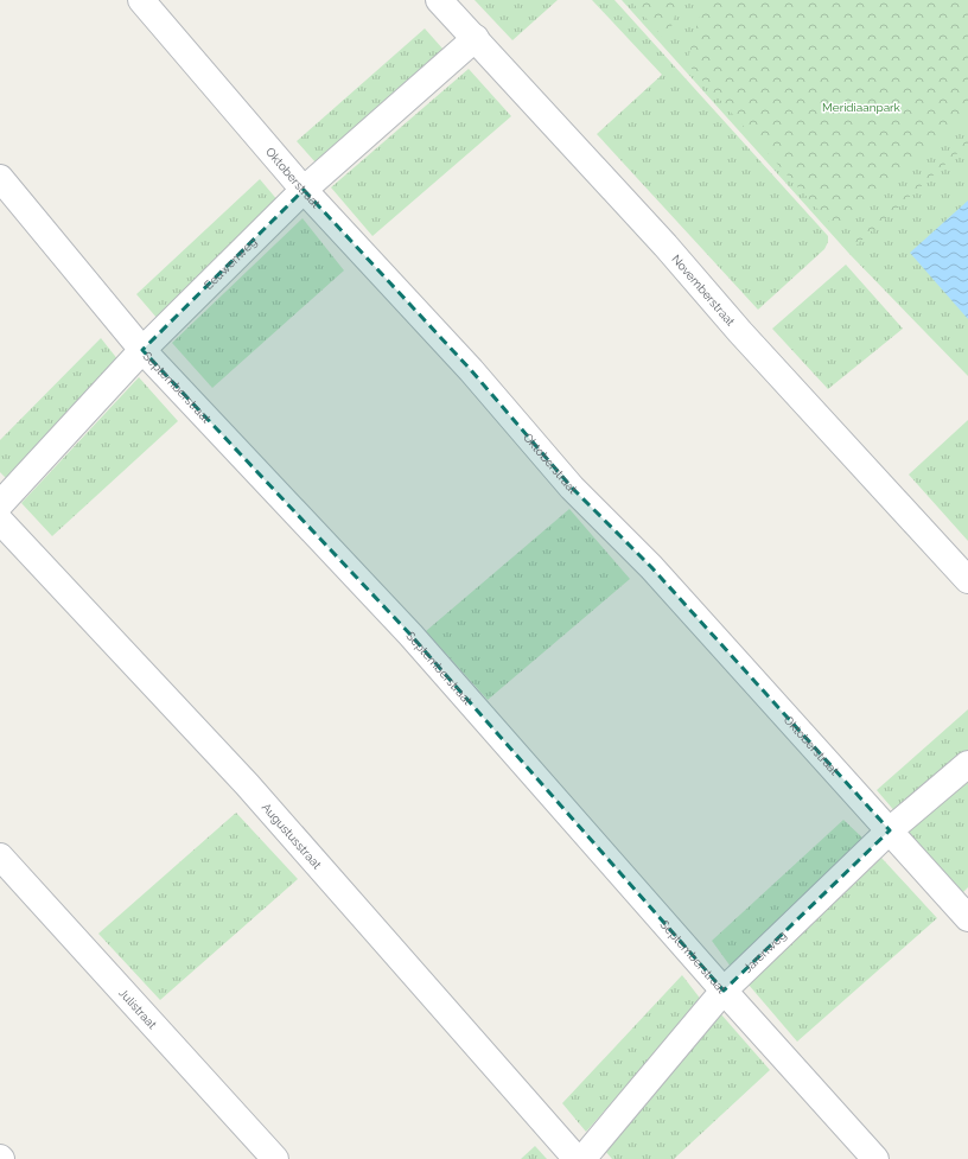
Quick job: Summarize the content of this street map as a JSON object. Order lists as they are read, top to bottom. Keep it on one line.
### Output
{"streets":{"street":["Oktoberstraat","Eeuwenweg","Novemberstraat","Septemberstraat","Augustusstraat","Jarenweg","Julistraat"]},"crossings":[["Oktoberstraat","Eeuwenweg"],["Oktoberstraat","Jarenweg"],["Eeuwenweg","Novemberstraat"],["Eeuwenweg","Septemberstraat"],["Septemberstraat","Jarenweg"]],"parks":["Meridiaanpark"]}
